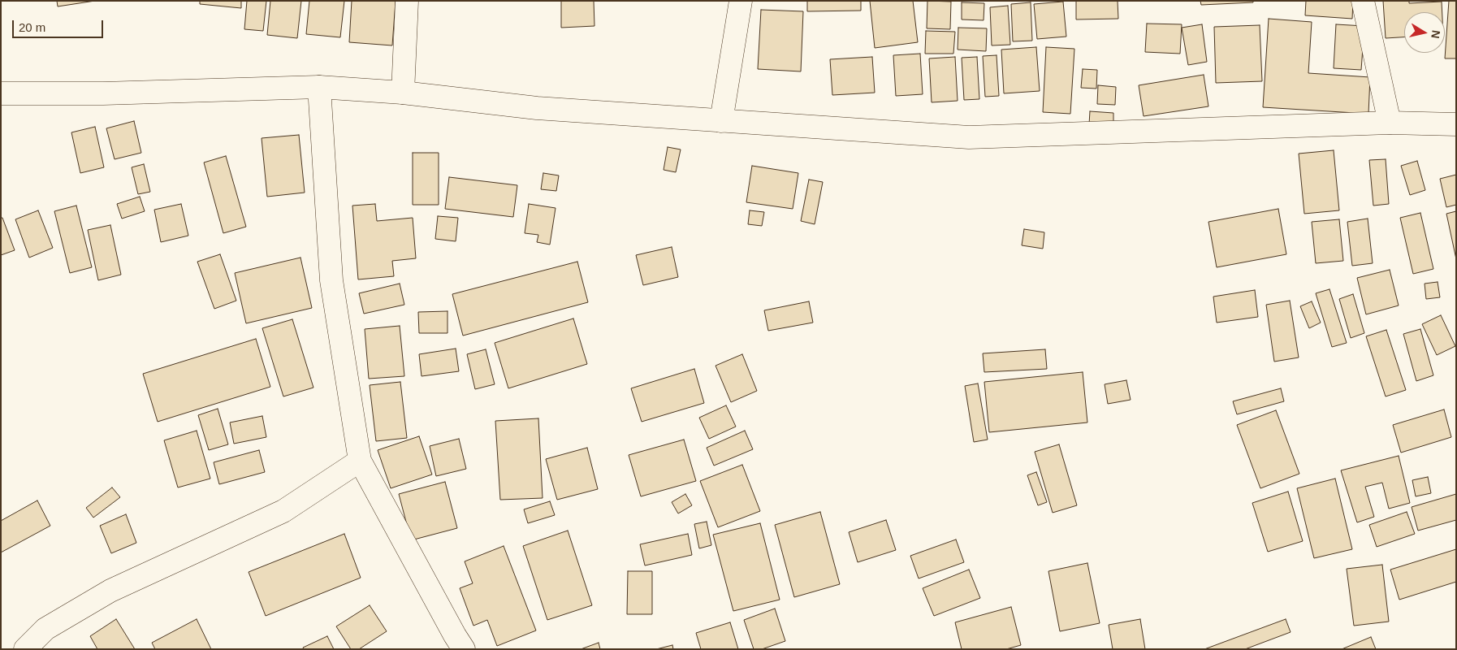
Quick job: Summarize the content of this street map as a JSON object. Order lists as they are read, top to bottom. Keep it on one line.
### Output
{"scale_bar":"20 m","north":"right"}
